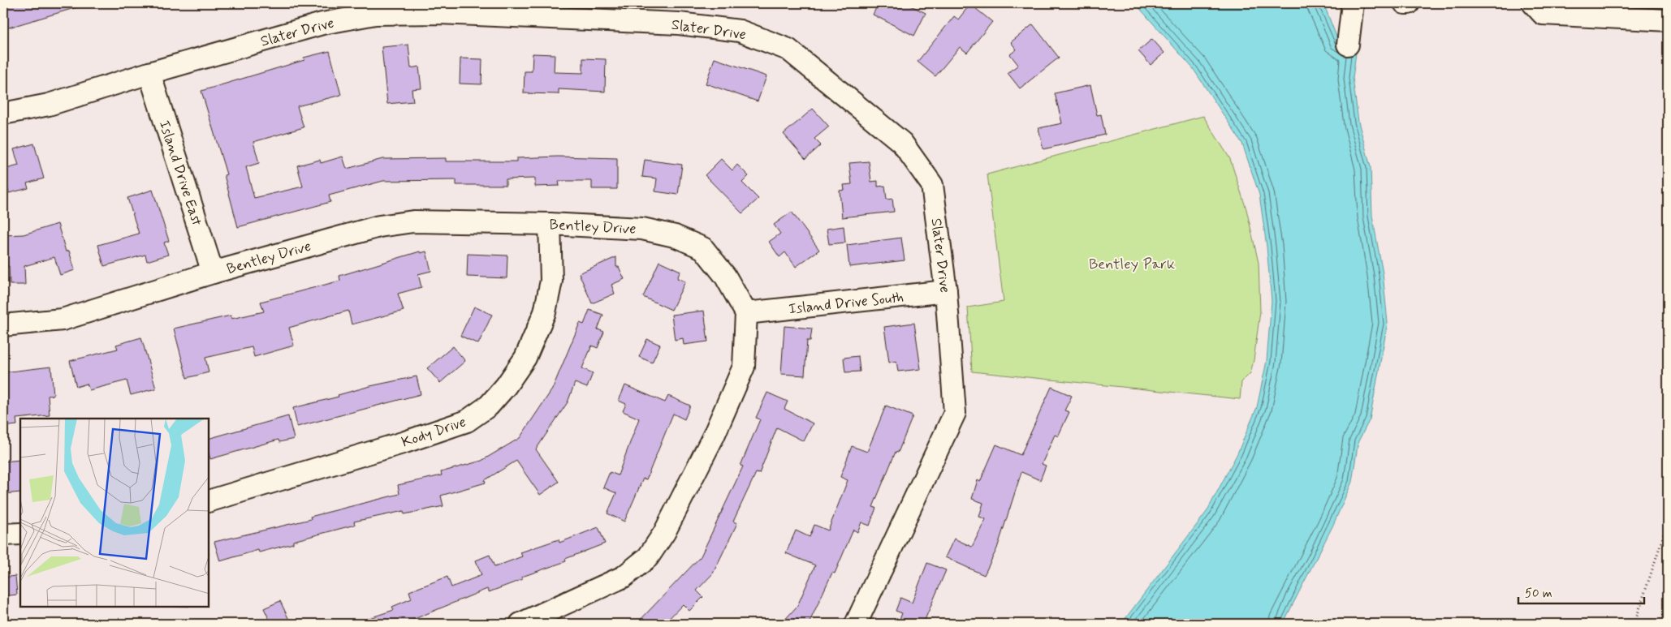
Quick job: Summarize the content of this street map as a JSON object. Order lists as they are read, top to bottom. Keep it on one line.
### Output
{"streets":{"street":["Slater Drive","Island Drive East","Bentley Drive","Island Drive South","Kody Drive"]},"crossings":[["Slater Drive","Island Drive East"],["Slater Drive","Island Drive South"],["Island Drive East","Bentley Drive"],["Bentley Drive","Island Drive South"],["Bentley Drive","Kody Drive"]],"parks":["Bentley Park"],"scale_bar":"50 m"}
